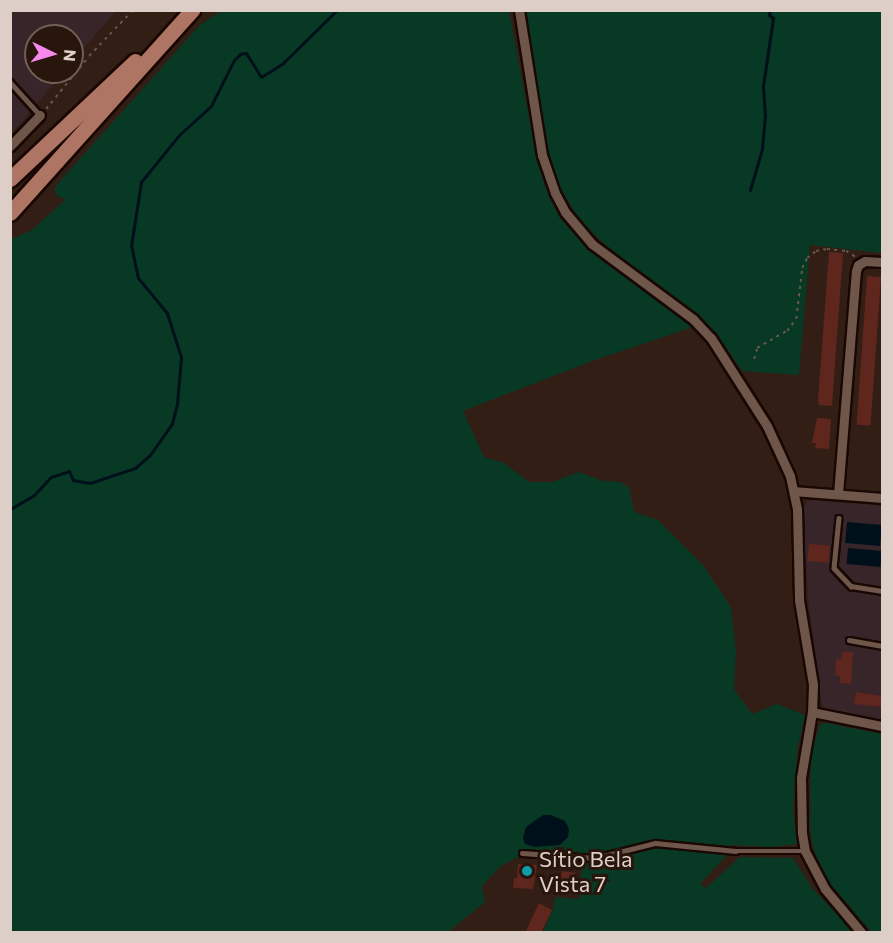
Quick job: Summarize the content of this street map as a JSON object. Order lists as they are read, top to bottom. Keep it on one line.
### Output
{"places":["Sítio Bela Vista 7"],"north":"right"}
